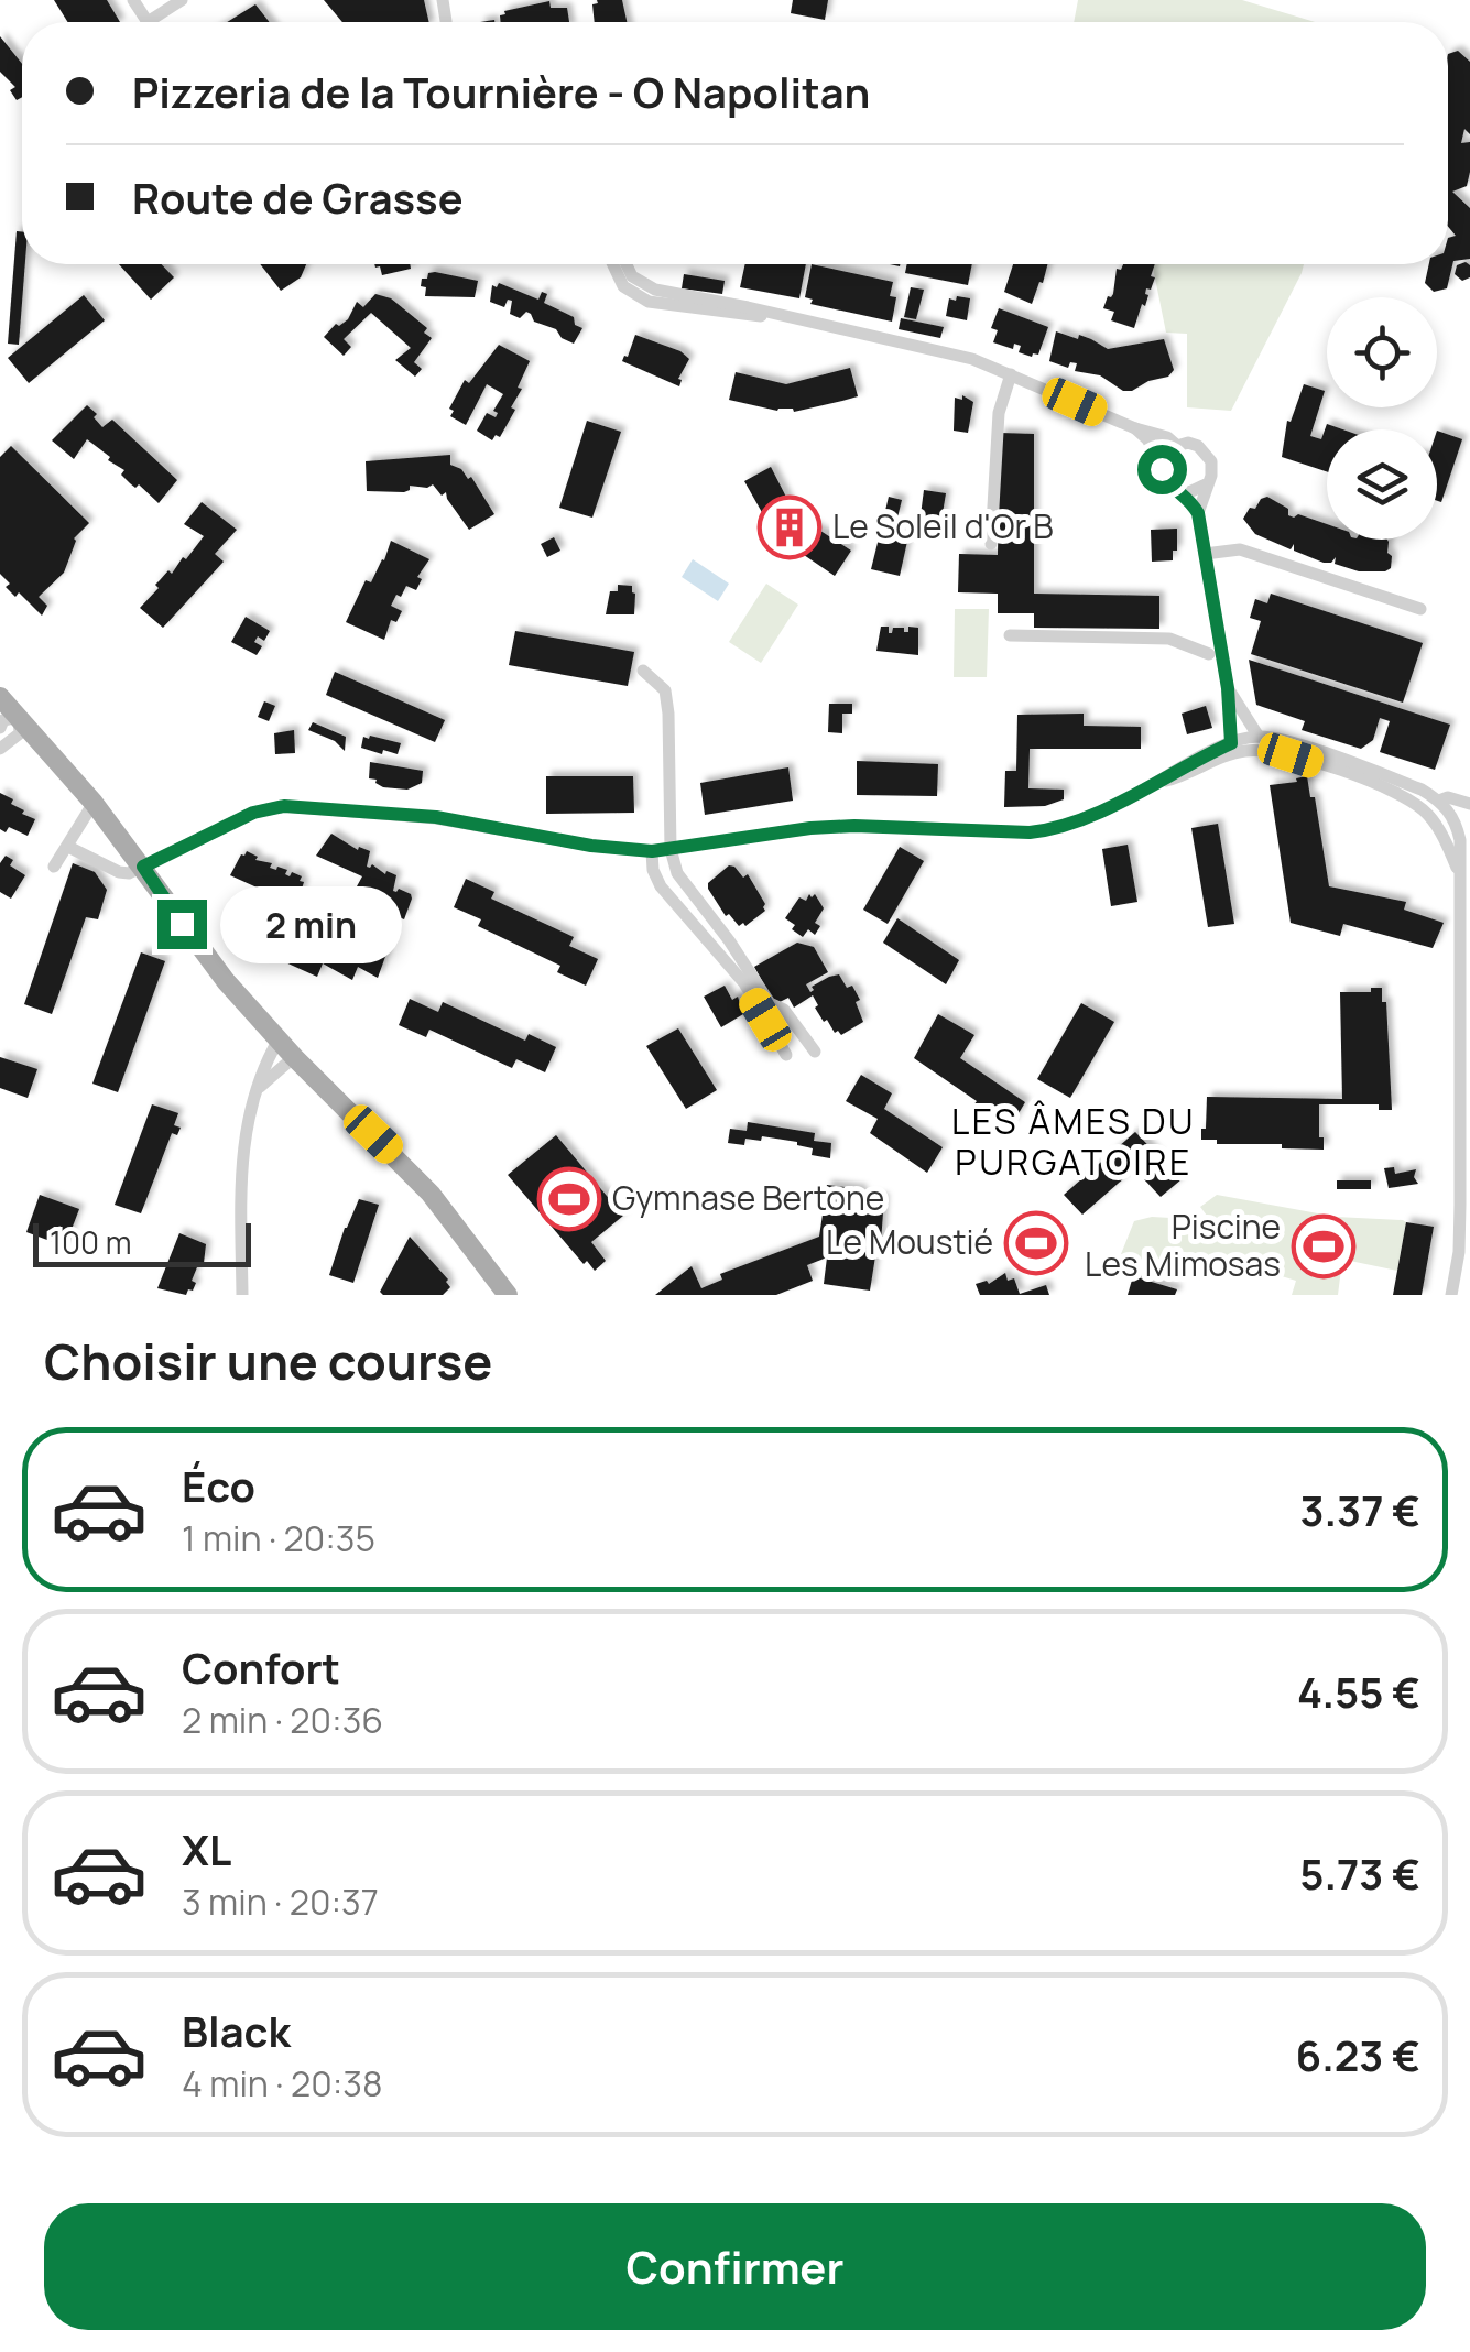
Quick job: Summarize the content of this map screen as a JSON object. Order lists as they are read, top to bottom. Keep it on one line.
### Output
{"districts":["LES ÂMES DU PURGATOIRE"],"places":{"building":["Le Soleil d'Or B"],"sports":["Gymnase Bertone","Le Moustié","Piscine Les Mimosas"]},"scale_bar":"100 m","page":{"banner":["Pizzeria de la Tournière - O Napolitan","Route de Grasse"],"bubble":"2 min","scale":"100 m","heading":"Choisir une course","list":[{"name":"Éco","note":"1 min · 20:35","value":"3.37 €"},{"name":"Confort","note":"2 min · 20:36","value":"4.55 €"},{"name":"XL","note":"3 min · 20:37","value":"5.73 €"},{"name":"Black","note":"4 min · 20:38","value":"6.23 €"}],"buttons":"Confirmer"}}
